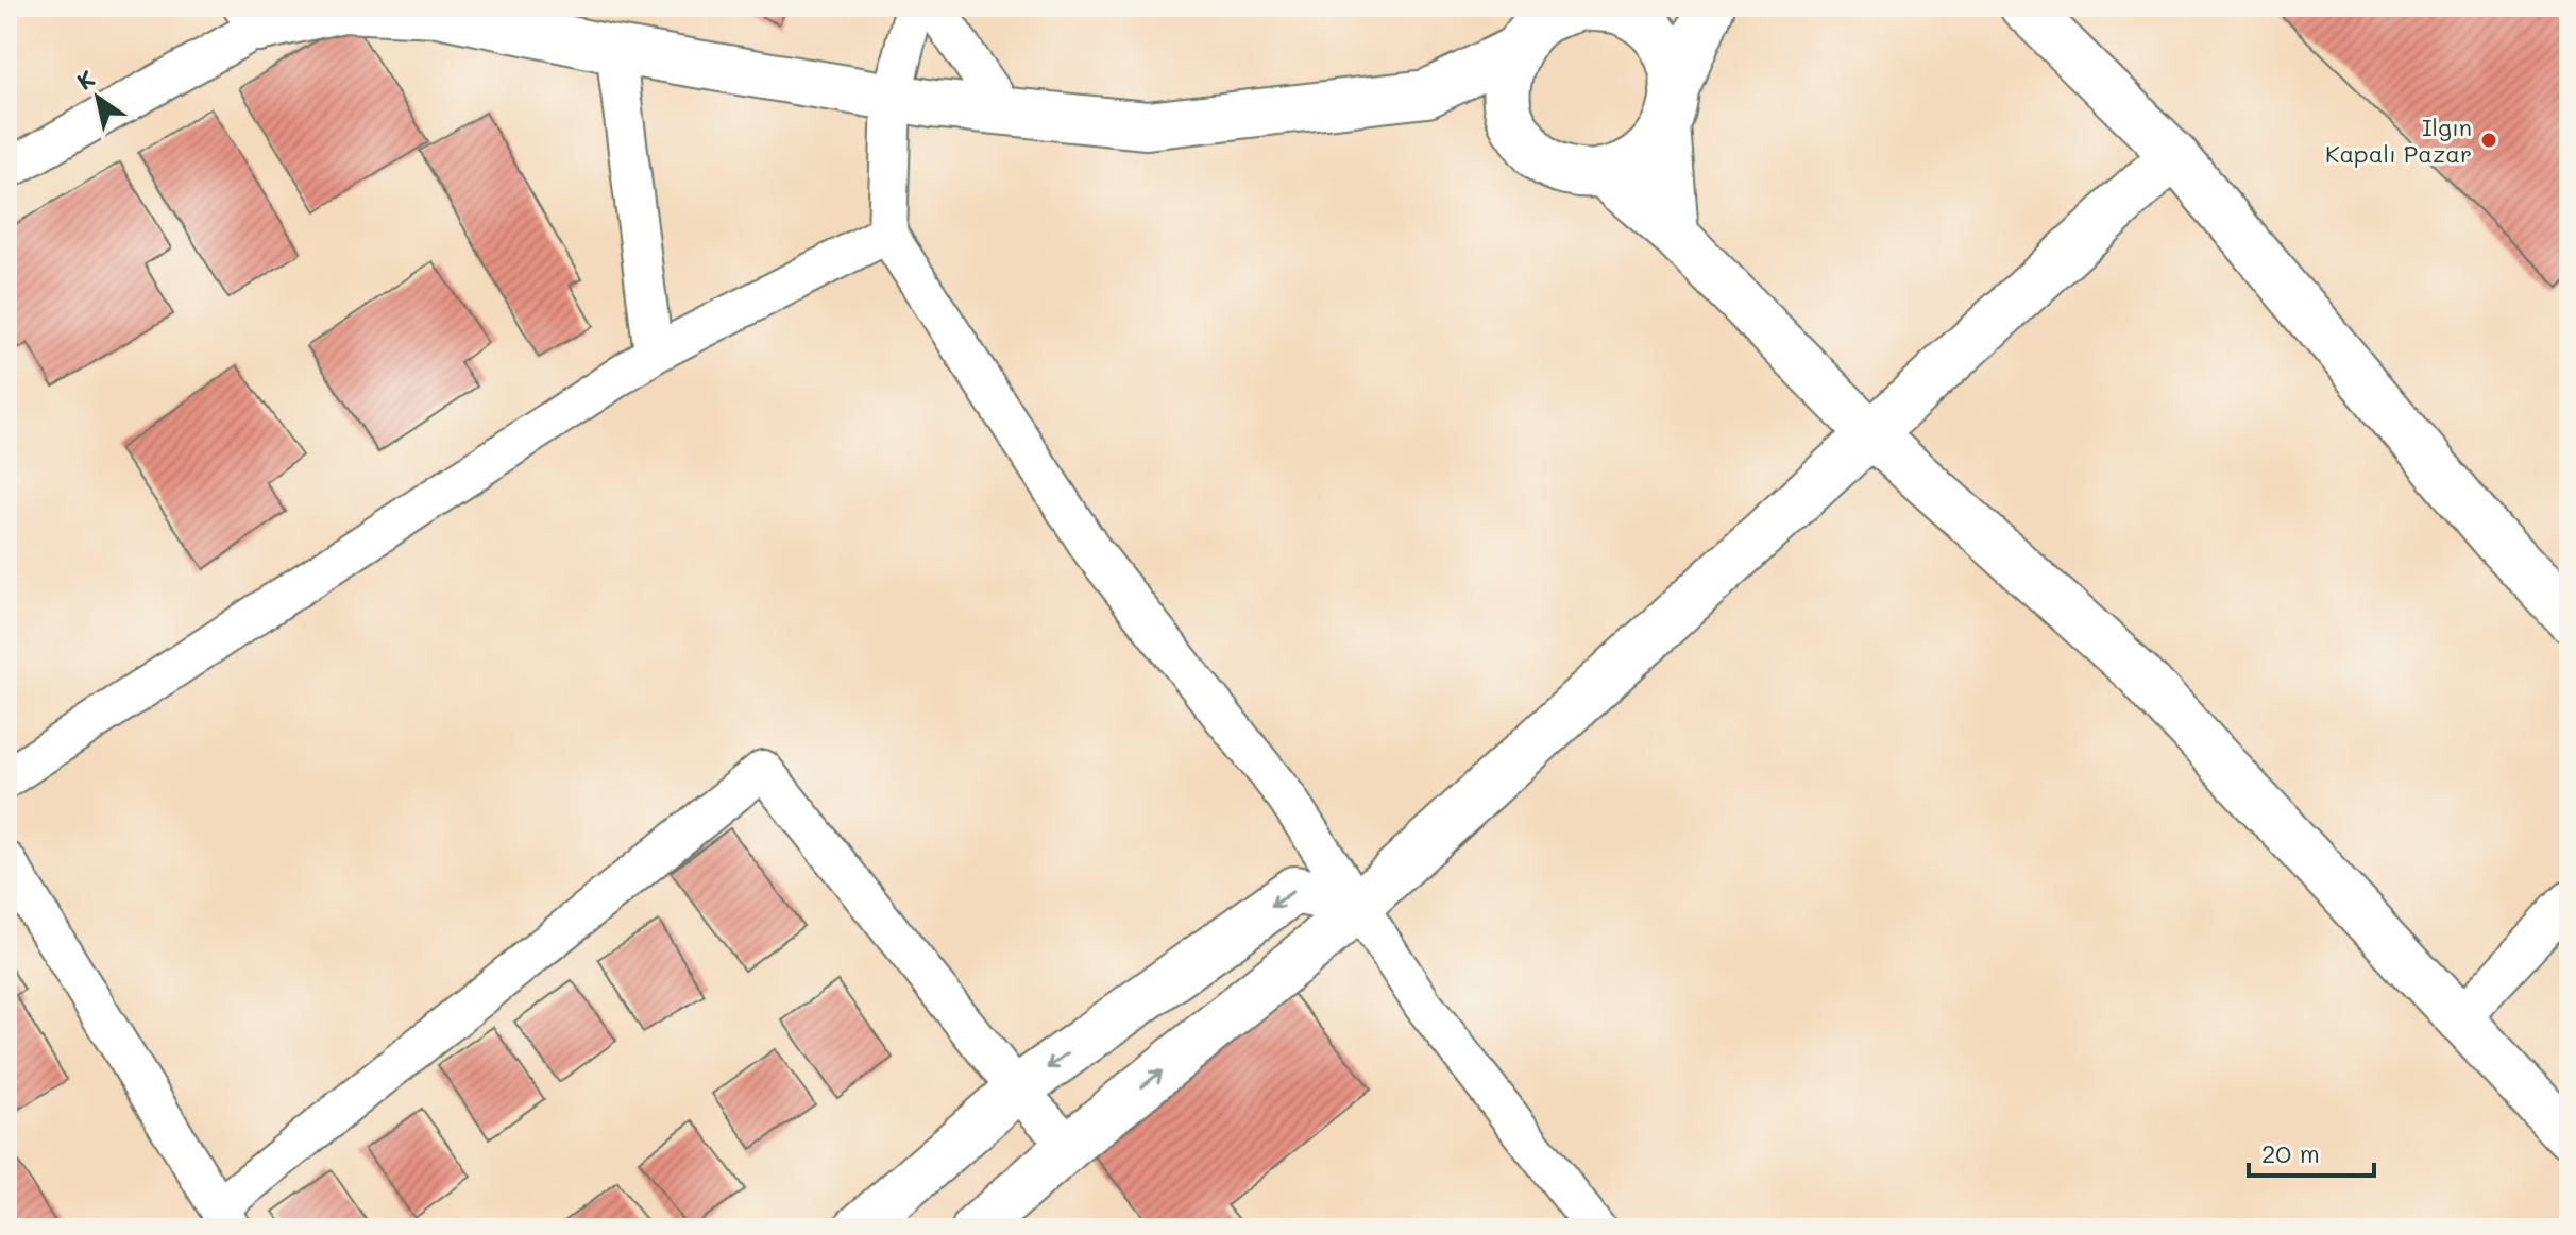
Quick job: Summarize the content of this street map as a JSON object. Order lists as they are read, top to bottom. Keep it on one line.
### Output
{"places":["Ilgın Kapalı Pazar"],"scale_bar":"20 m","north":"top left"}
